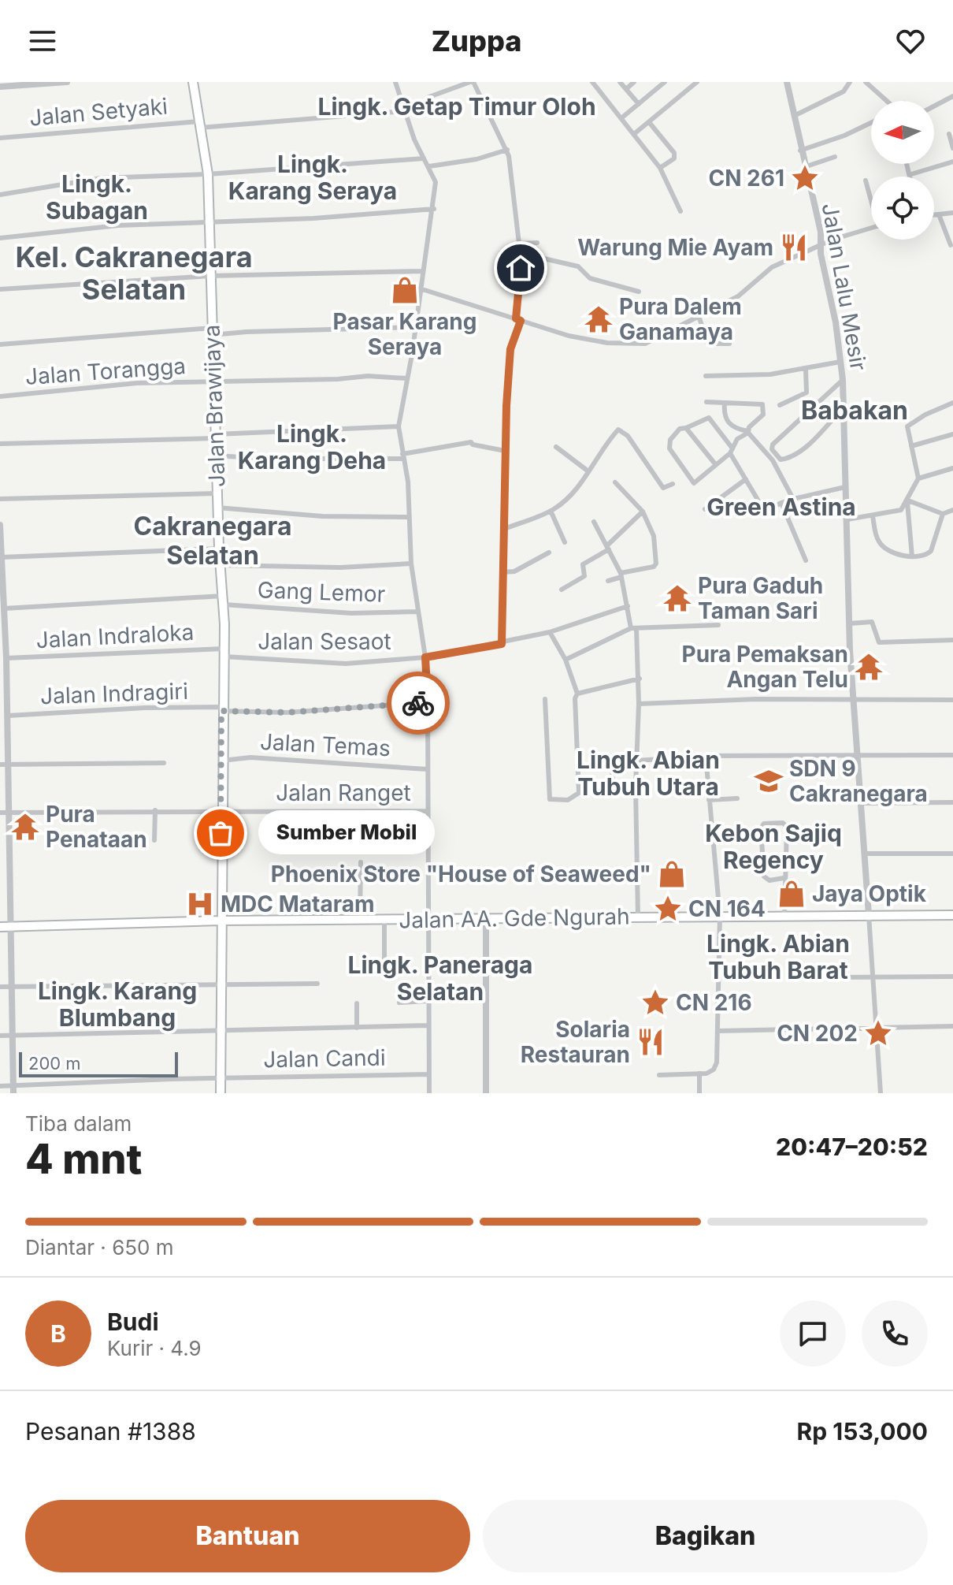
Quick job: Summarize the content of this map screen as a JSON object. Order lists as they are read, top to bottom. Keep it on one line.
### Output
{"streets":{"main road":["Jalan Brawijaya","Jalan AA. Gde Ngurah"],"street":["Jalan Setyaki","Jalan Lalu Mesir","Jalan Torangga","Gang Lemor","Jalan Indraloka","Jalan Sesaot","Jalan Indragiri","Jalan Temas","Jalan Ranget","Jalan Candi"]},"crossings":[["Jalan Setyaki","Jalan Brawijaya"],["Jalan Lalu Mesir","Jalan AA. Gde Ngurah"],["Jalan Torangga","Jalan Brawijaya"],["Jalan Brawijaya","Gang Lemor"],["Jalan Brawijaya","Jalan Indraloka"],["Jalan Brawijaya","Jalan Sesaot"],["Jalan Brawijaya","Jalan Indragiri"],["Jalan Brawijaya","Jalan Temas"],["Jalan Brawijaya","Jalan Ranget"],["Jalan Brawijaya","Jalan AA. Gde Ngurah"],["Jalan Brawijaya","Jalan Candi"],["Jalan Indraloka","Jalan Sesaot"]],"districts":["Lingk. Getap Timur Oloh","Lingk. Karang Seraya","Lingk. Subagan","Kel. Cakranegara Selatan","Babakan","Lingk. Karang Deha","Green Astina","Cakranegara Selatan","Lingk. Abian Tubuh Utara","Kebon Sajiq Regency","Lingk. Abian Tubuh Barat","Lingk. Paneraga Selatan","Lingk. Karang Blumbang"],"places":{"place":["CN 261","CN 164","CN 216","CN 202"],"restaurant":["Warung Mie Ayam","Solaria Restauran"],"shop":["Pasar Karang Seraya","Phoenix Store \"House of Seaweed\"","Jaya Optik"],"temple":["Pura Dalem Ganamaya","Pura Gaduh Taman Sari","Pura Pemaksan Angan Telu","Pura Penataan"],"school or university":["SDN 9 Cakranegara"],"other":["Sumber Mobil"],"hospital":["MDC Mataram"]},"scale_bar":"200 m","north":"left","page":{"header":"Zuppa","bubble":"Sumber Mobil","scale":"200 m","heading":["4 mnt","Tiba dalam","20:47–20:52"],"panel":["Budi","Kurir · 4.9","Pesanan #1388","Rp 153,000"],"bar":"Diantar · 650 m","round":"B","buttons":["Bantuan","Bagikan"]}}
